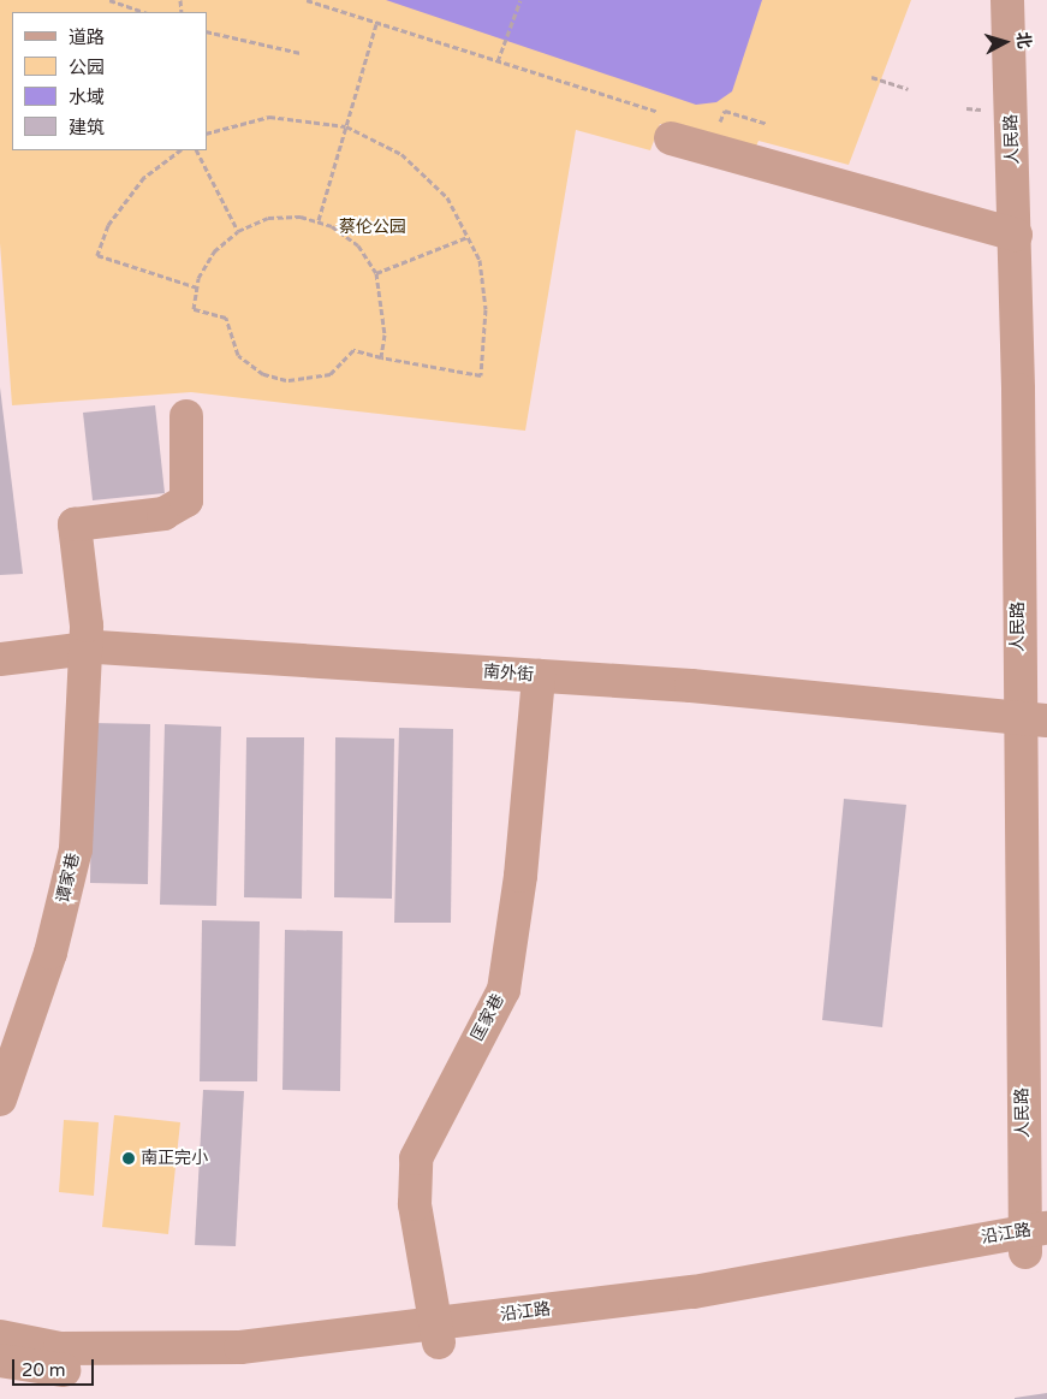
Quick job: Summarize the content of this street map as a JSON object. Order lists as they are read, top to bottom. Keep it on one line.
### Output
{"streets":{"street":["人民路","南外街","谭家巷","匡家巷","沿江路"]},"crossings":[["人民路","南外街"],["人民路","沿江路"],["南外街","谭家巷"],["南外街","匡家巷"],["匡家巷","沿江路"]],"parks":["蔡伦公园"],"places":["南正完小"],"legend":["道路","公园","水域","建筑"],"scale_bar":"20 m","north":"right"}
